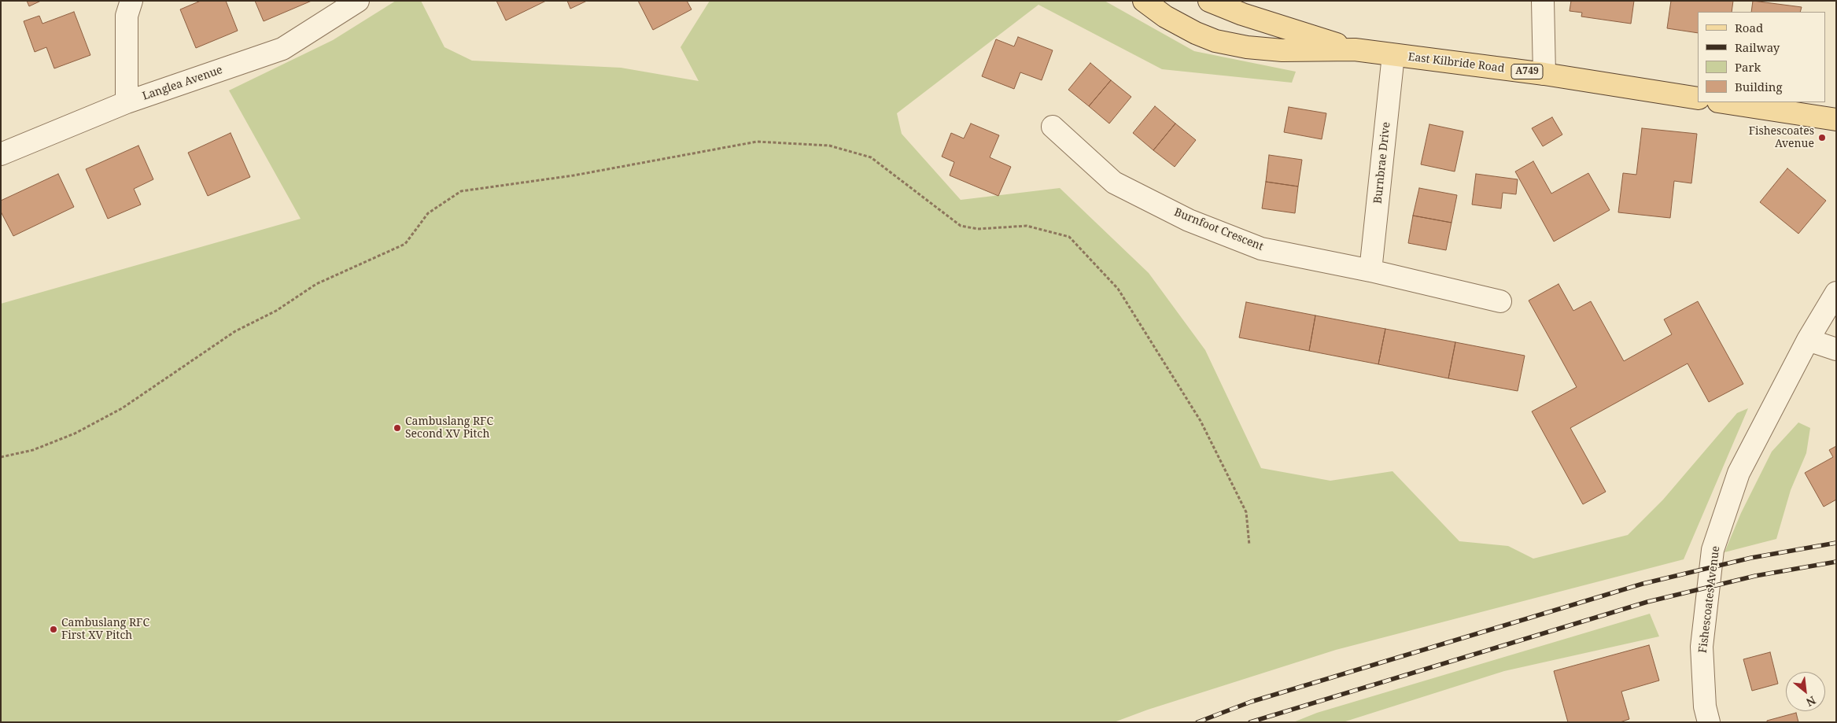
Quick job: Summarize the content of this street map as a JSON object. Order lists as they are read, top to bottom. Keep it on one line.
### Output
{"streets":{"main road":["East Kilbride Road","A749"],"street":["Langlea Avenue","Burnbrae Drive","Burnfoot Crescent","Fishescoates Avenue"]},"crossings":[["East Kilbride Road","Burnbrae Drive"],["Burnbrae Drive","Burnfoot Crescent"]],"places":["Fishescoates Avenue","Cambuslang RFC Second XV Pitch","Cambuslang RFC First XV Pitch"],"legend":["Road","Railway","Park","Building"],"north":"bottom right"}
